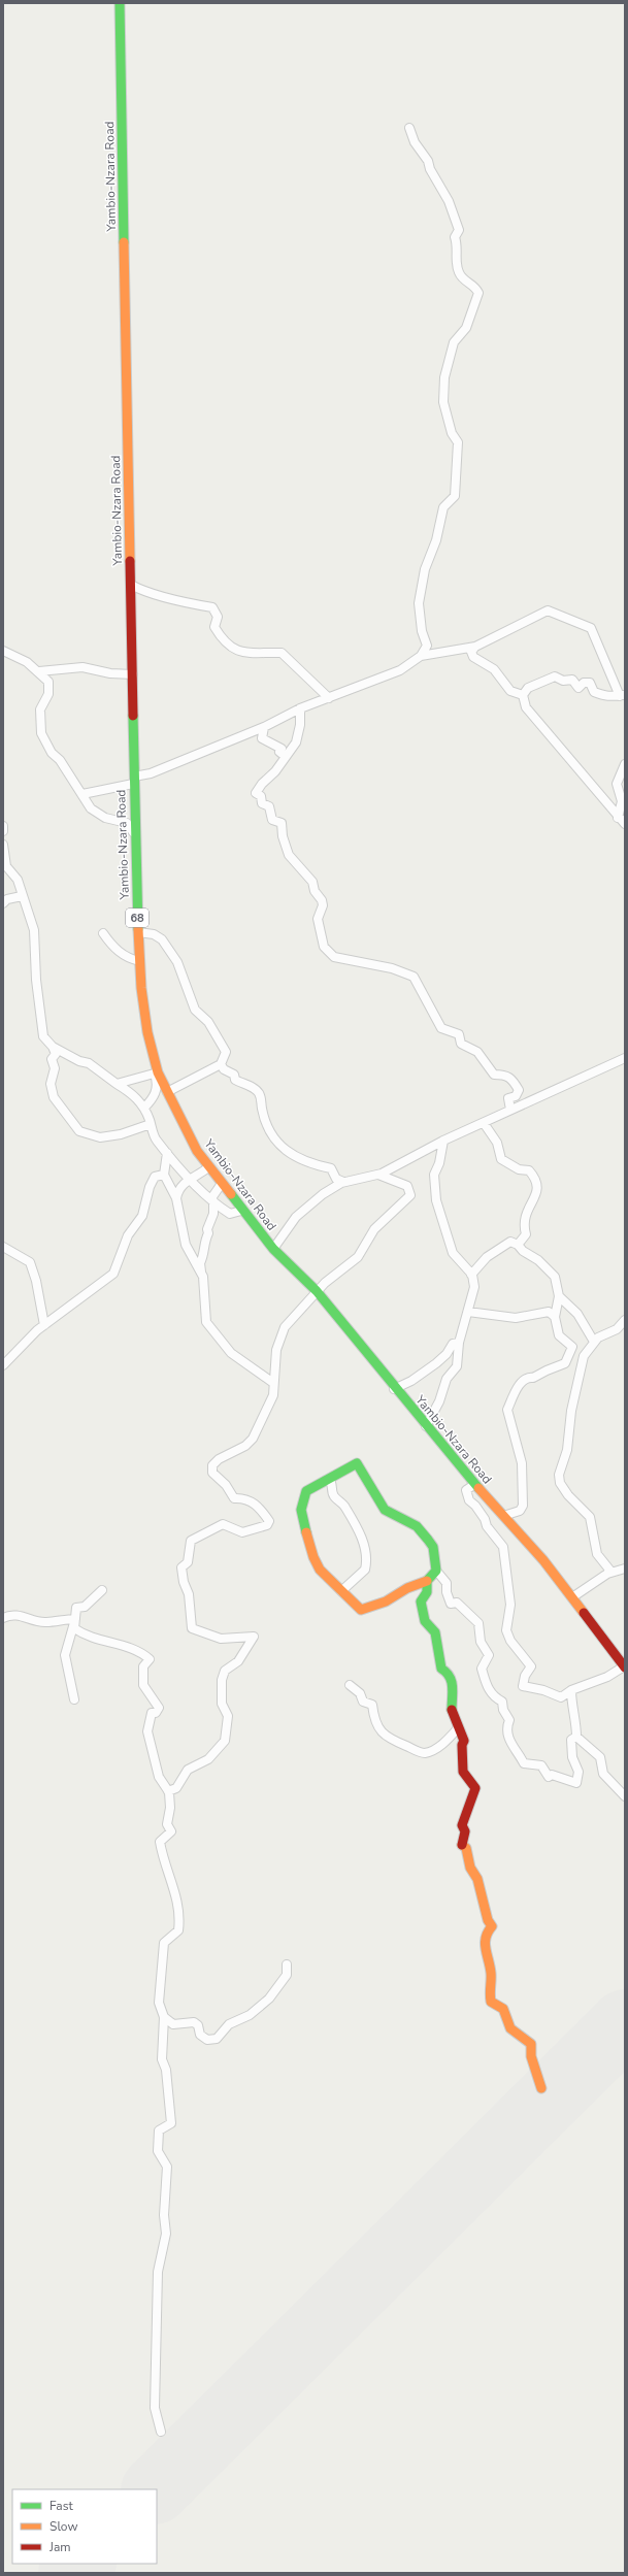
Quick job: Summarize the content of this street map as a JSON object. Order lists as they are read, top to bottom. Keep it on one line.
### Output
{"streets":{"main road":["Yambio-Nzara Road","68"]},"legend":["Fast","Slow","Jam"]}
